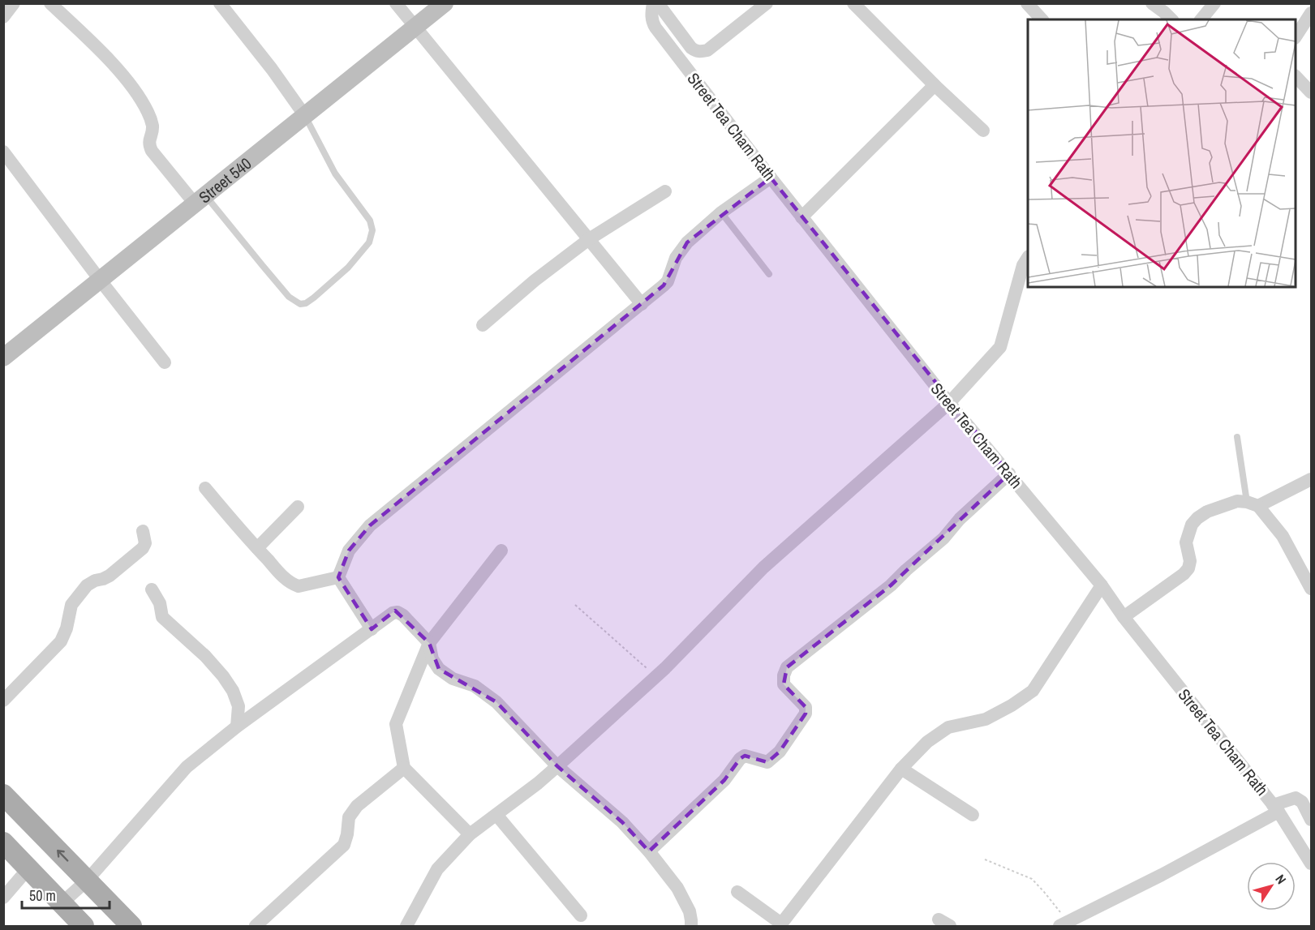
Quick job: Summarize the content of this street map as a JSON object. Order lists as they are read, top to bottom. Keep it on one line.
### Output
{"streets":{"street":["Street Tea Cham Rath","Street 540"]},"scale_bar":"50 m","north":"top right"}
